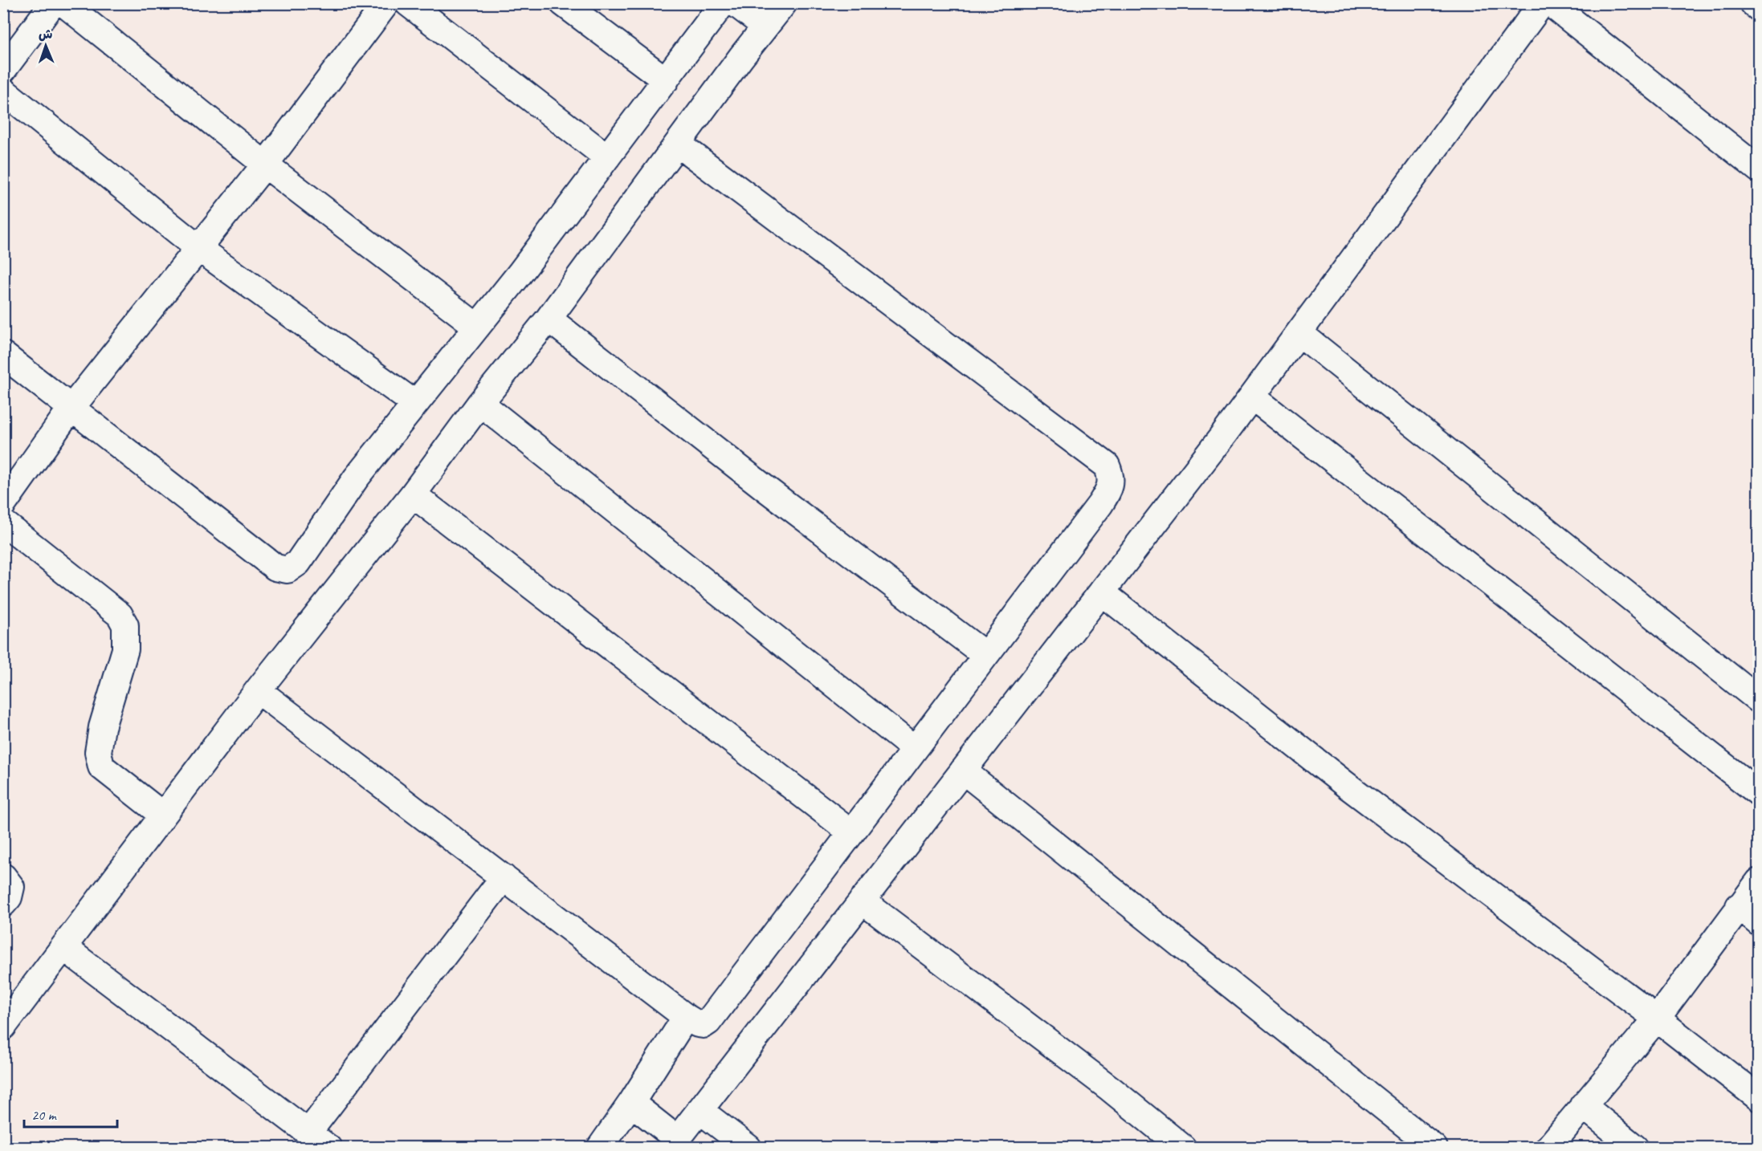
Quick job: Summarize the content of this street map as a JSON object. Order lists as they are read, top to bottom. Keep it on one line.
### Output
{"scale_bar":"20 m","north":"top"}
